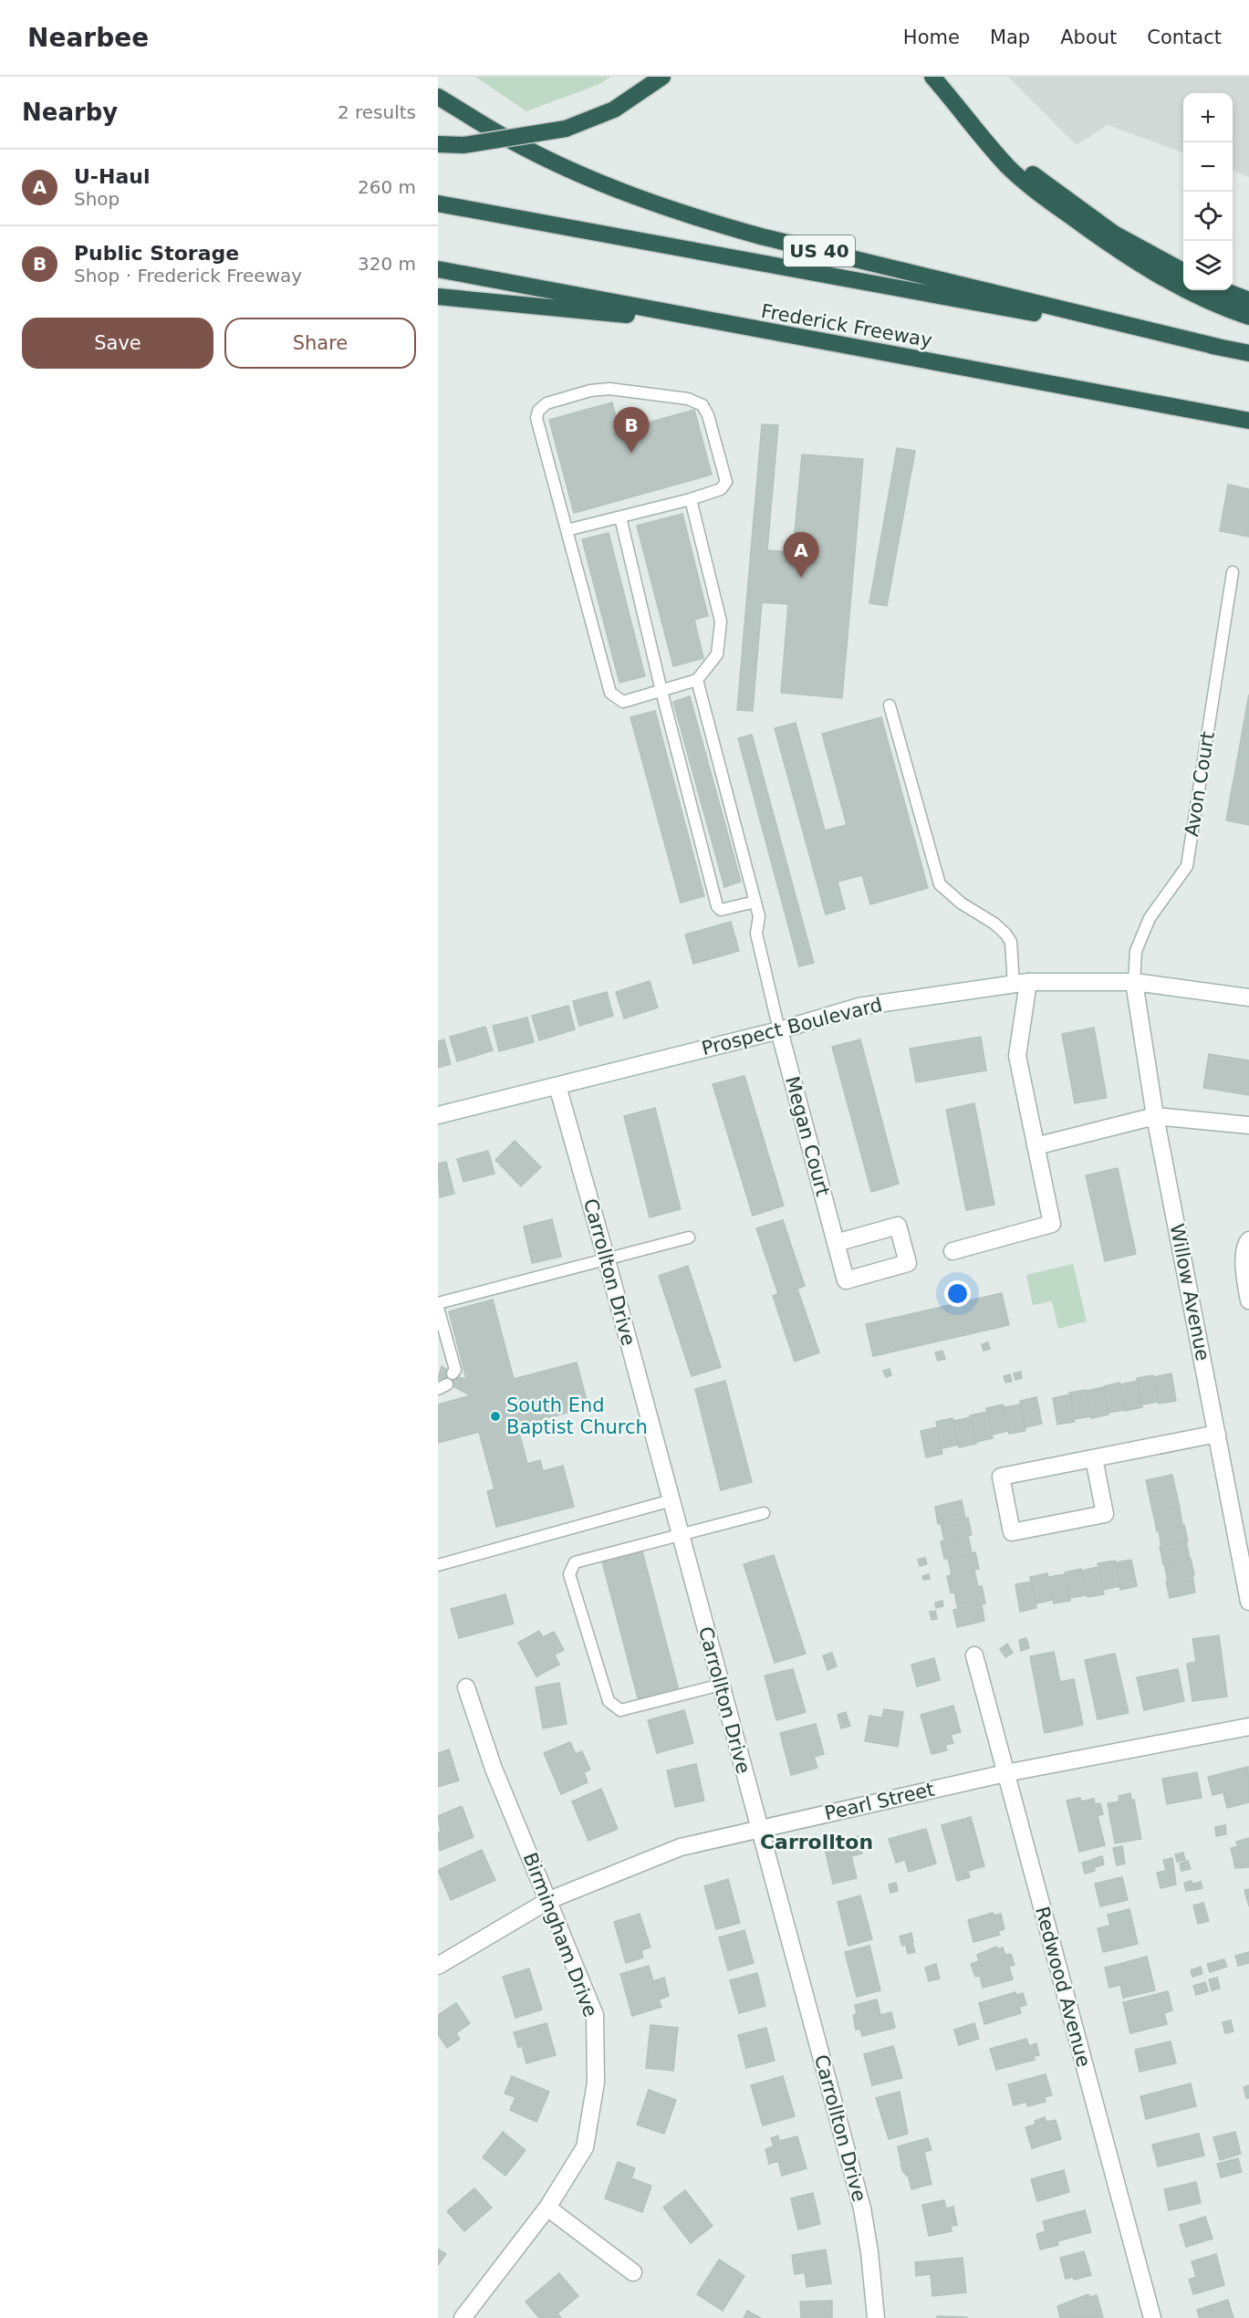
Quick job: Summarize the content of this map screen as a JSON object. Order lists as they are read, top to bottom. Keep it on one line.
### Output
{"streets":{"highway":["US 40","Frederick Freeway"],"street":["Prospect Boulevard","Megan Court","Carrollton Drive","Willow Avenue","Pearl Street","Birmingham Drive","Redwood Avenue"],"lane":["Avon Court"]},"crossings":[["Avon Court","Prospect Boulevard"],["Avon Court","Willow Avenue"],["Prospect Boulevard","Megan Court"],["Prospect Boulevard","Carrollton Drive"],["Prospect Boulevard","Willow Avenue"],["Carrollton Drive","Pearl Street"],["Pearl Street","Birmingham Drive"],["Pearl Street","Redwood Avenue"]],"districts":["Carrollton"],"places":["South End Baptist Church"],"page":{"header":"Nearbee","nav":["Home","Map","About","Contact"],"heading":["Nearby","2 results"],"map_buttons":["+","−"],"list":[{"mark":"A","name":"U-Haul","note":"Shop","value":"260 m"},{"mark":"B","name":"Public Storage","note":"Shop · Frederick Freeway","value":"320 m"}],"buttons":["Save","Share"],"pins":["B","A"]}}
